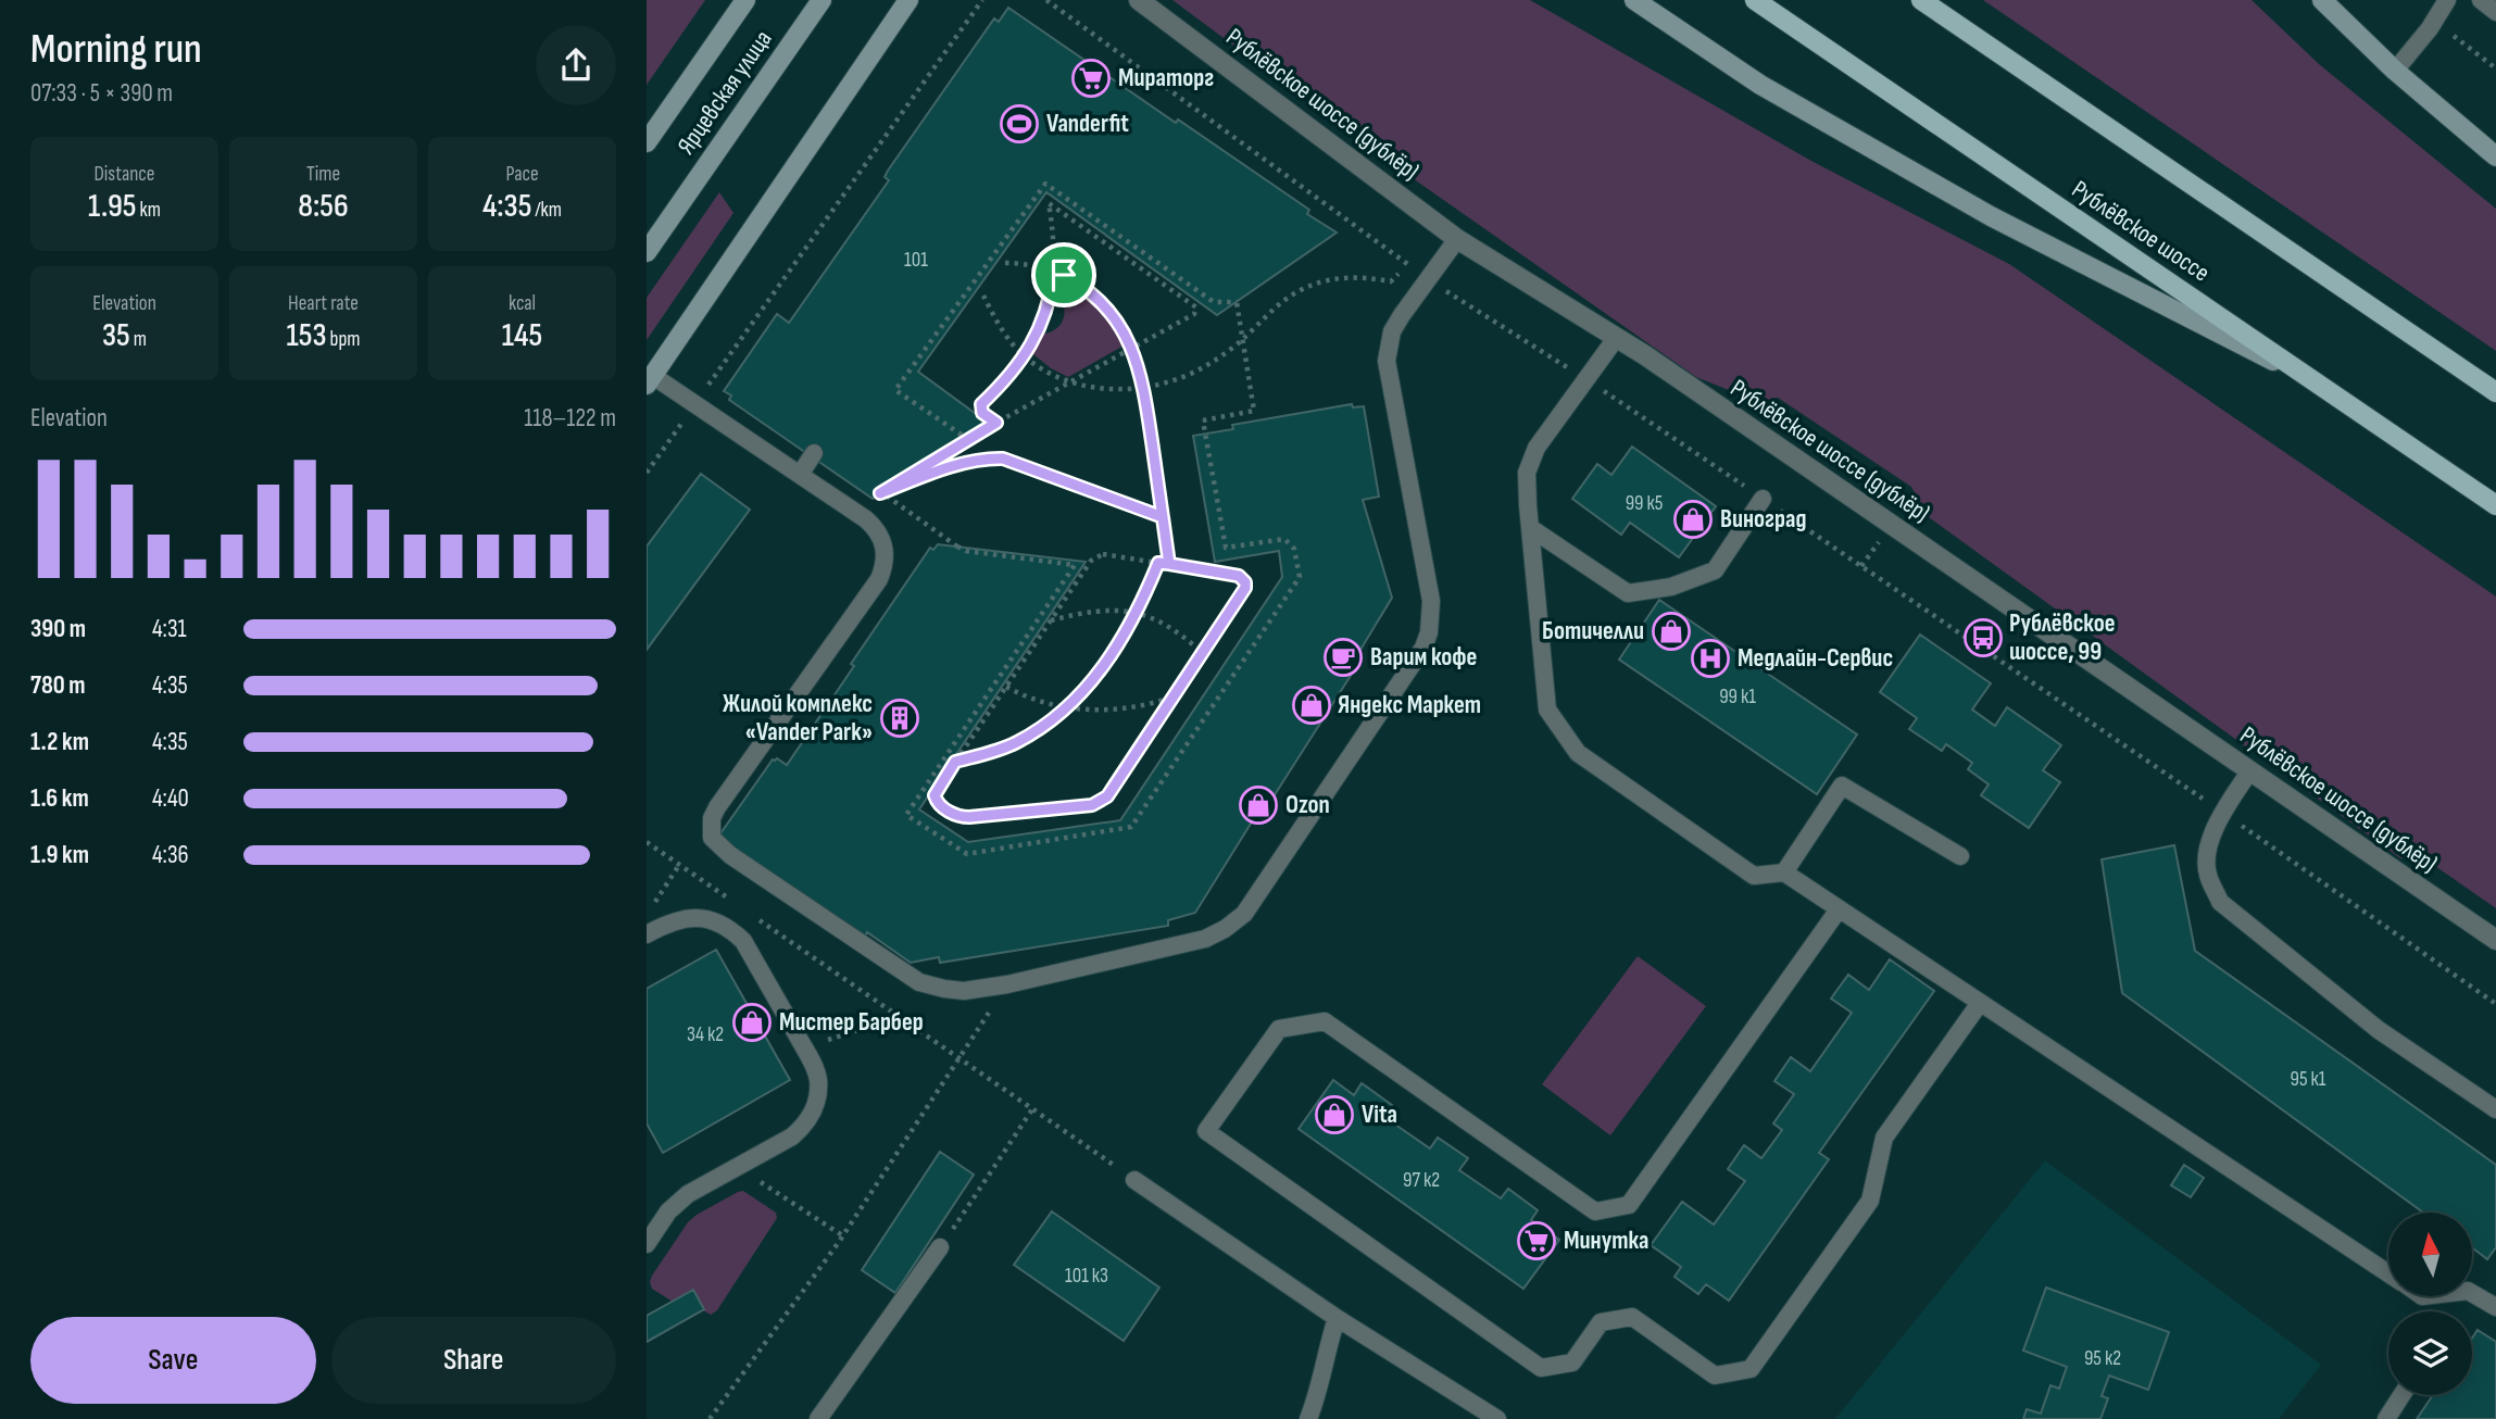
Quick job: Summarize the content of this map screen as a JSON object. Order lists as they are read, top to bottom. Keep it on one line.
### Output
{"streets":{"main road":["Ярцевская улица","Рублёвское шоссе"],"street":["Рублёвское шоссе (дублёр)"]},"places":{"supermarket":["Мираторг","Минутка"],"sports":["Vanderfit"],"shop":["Виноград","Ботичелли","Яндекс Маркет","Ozon","Мистер Барбер","Vita"],"bus stop":["Рублёвское шоссе, 99"],"cafe":["Варим кофе"],"hospital":["Медлайн-Сервис"],"building":["Жилой комплекс «Vander Park»"]},"house_numbers":["101","99 к5","99 к1","34 к2","95 к1","97 к2","101 к3","95 к2"],"north":"top","page":{"heading":["Morning run","07:33 · 5 × 390 m"],"stats":[["Distance","1.95 km"],["Time","8:56"],["Pace","4:35 /km"],["Elevation","35 m"],["Heart rate","153 bpm"],["kcal","145"]],"chart":["Elevation","118–122 m"],"list":[{"name":"390 m","note":"4:31"},{"name":"780 m","note":"4:35"},{"name":"1.2 km","note":"4:35"},{"name":"1.6 km","note":"4:40"},{"name":"1.9 km","note":"4:36"}],"buttons":["Save","Share"]}}
